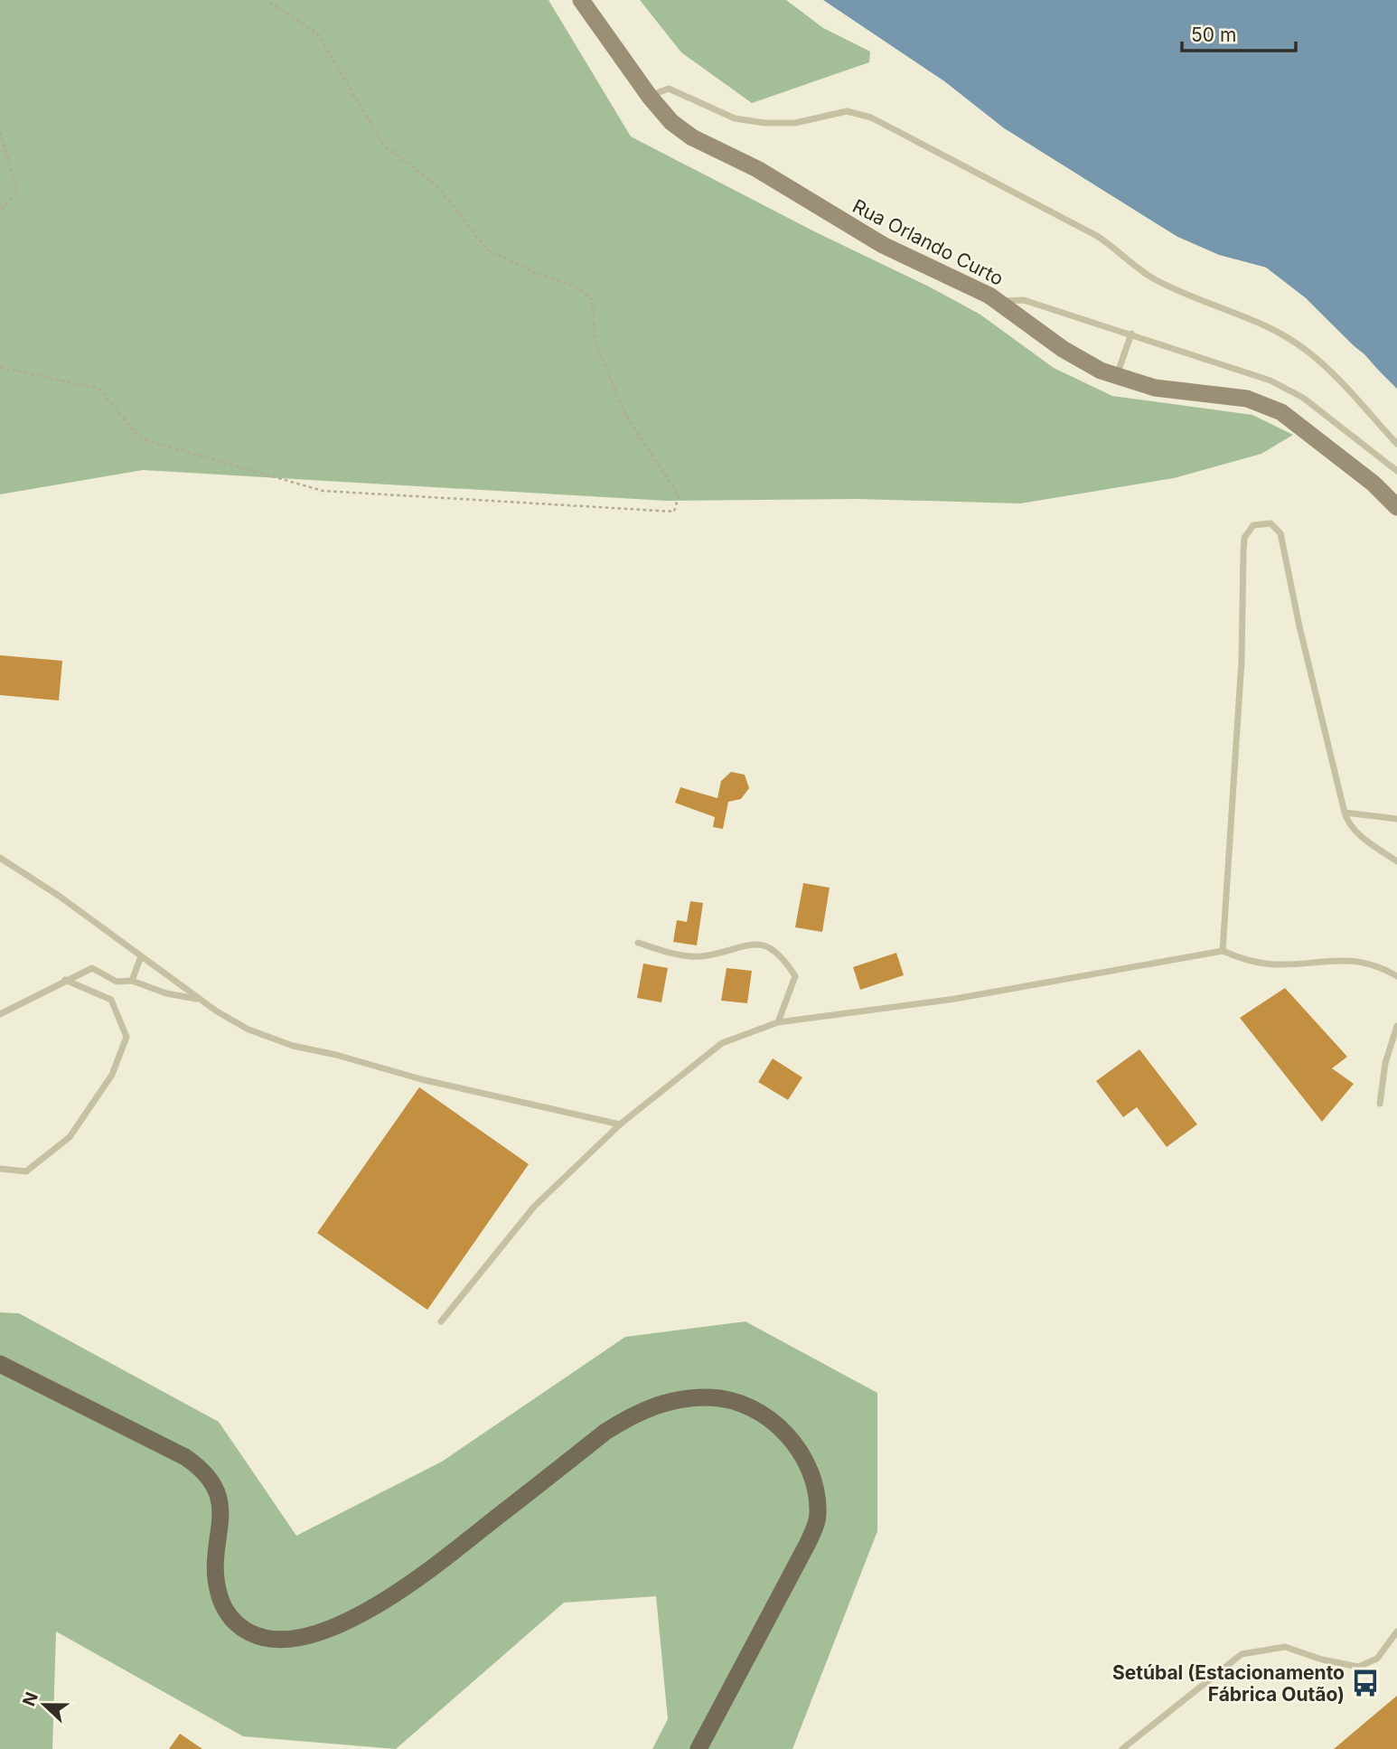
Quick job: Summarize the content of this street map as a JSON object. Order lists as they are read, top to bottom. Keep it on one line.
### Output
{"streets":{"main road":["Rua Orlando Curto"]},"places":{"bus stop":["Setúbal (Estacionamento Fábrica Outão)"]},"scale_bar":"50 m","north":"left"}
